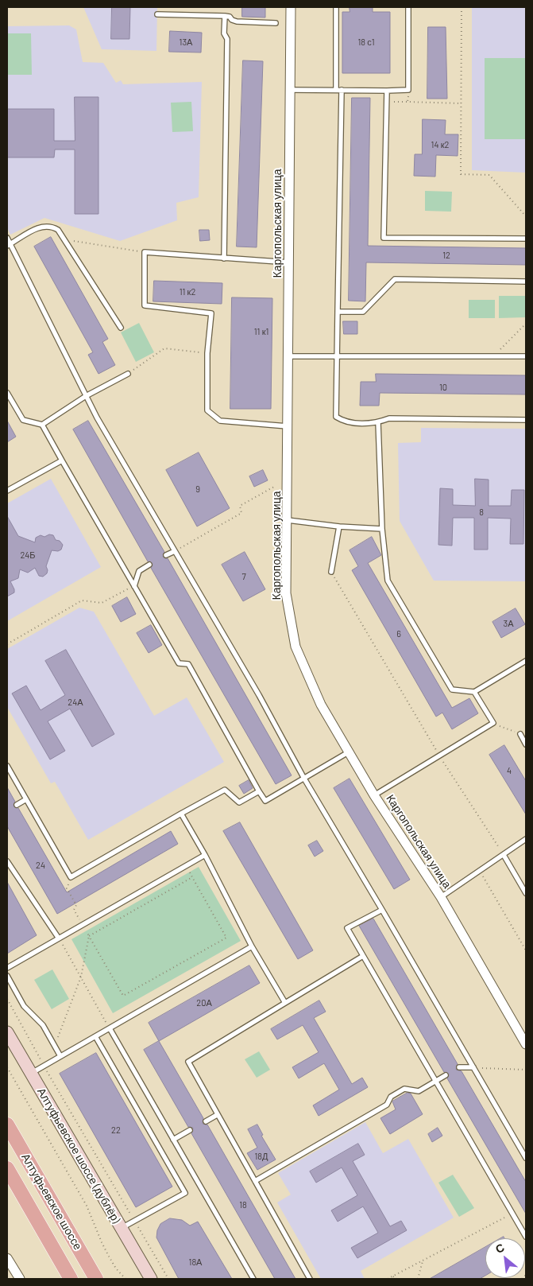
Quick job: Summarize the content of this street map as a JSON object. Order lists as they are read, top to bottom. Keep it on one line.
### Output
{"streets":{"main road":["Алтуфьевское шоссе (дублёр)","Алтуфьевское шоссе"],"street":["Каргопольская улица"]},"house_numbers":["13А","18 с1","14 к2","12","11 к2","11 к1","10","9","8","24Б","7","3А","6","24А","4","24","20А","22","18Д","18","18А"],"north":"top left"}
